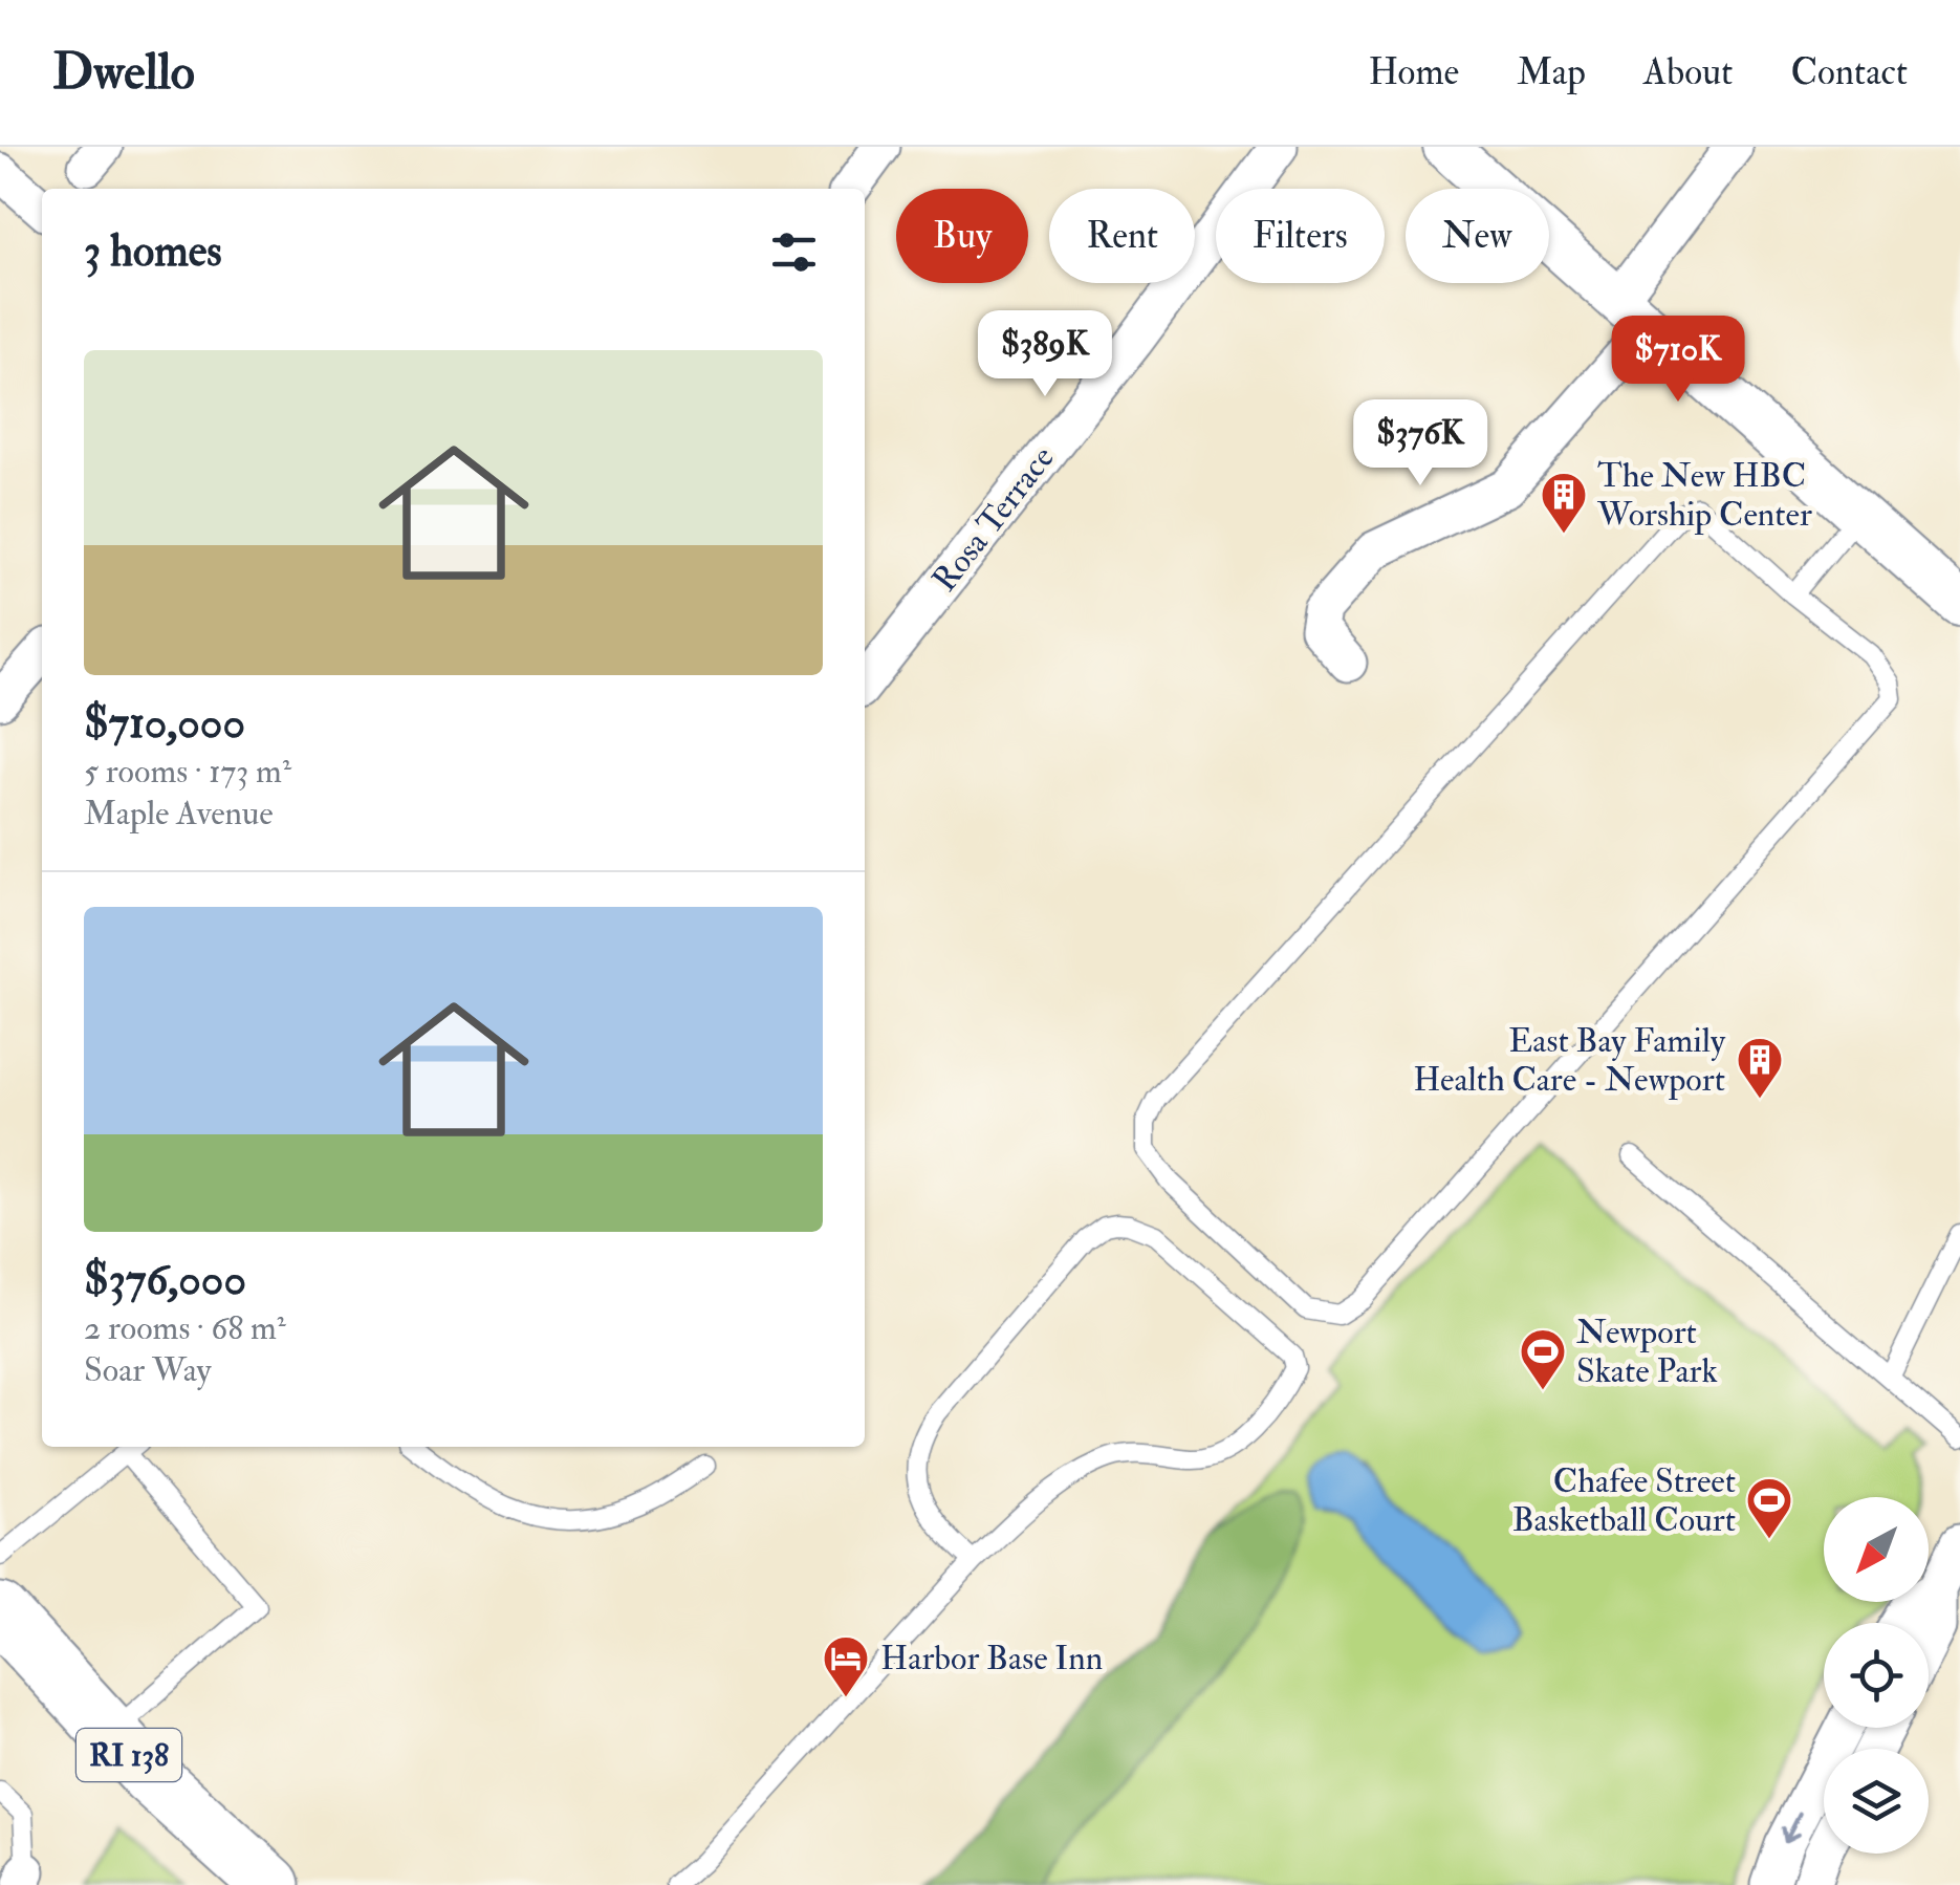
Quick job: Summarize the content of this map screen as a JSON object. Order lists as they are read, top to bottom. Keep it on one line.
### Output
{"streets":{"highway":["RI 138"],"street":["Rosa Terrace"]},"places":{"building":["The New HBC Worship Center","East Bay Family Health Care - Newport"],"sports":["Newport Skate Park","Chafee Street Basketball Court"],"hotel":["Harbor Base Inn"]},"north":"bottom left","page":{"header":"Dwello","nav":["Home","Map","About","Contact"],"chip":["Buy","Rent","Filters","New"],"heading":"3 homes","price":["$389K","$710K","$376K"],"list":[{"name":"$710,000","note":"5 rooms · 173 m² · Maple Avenue"},{"name":"$376,000","note":"2 rooms · 68 m² · Soar Way"}]}}
